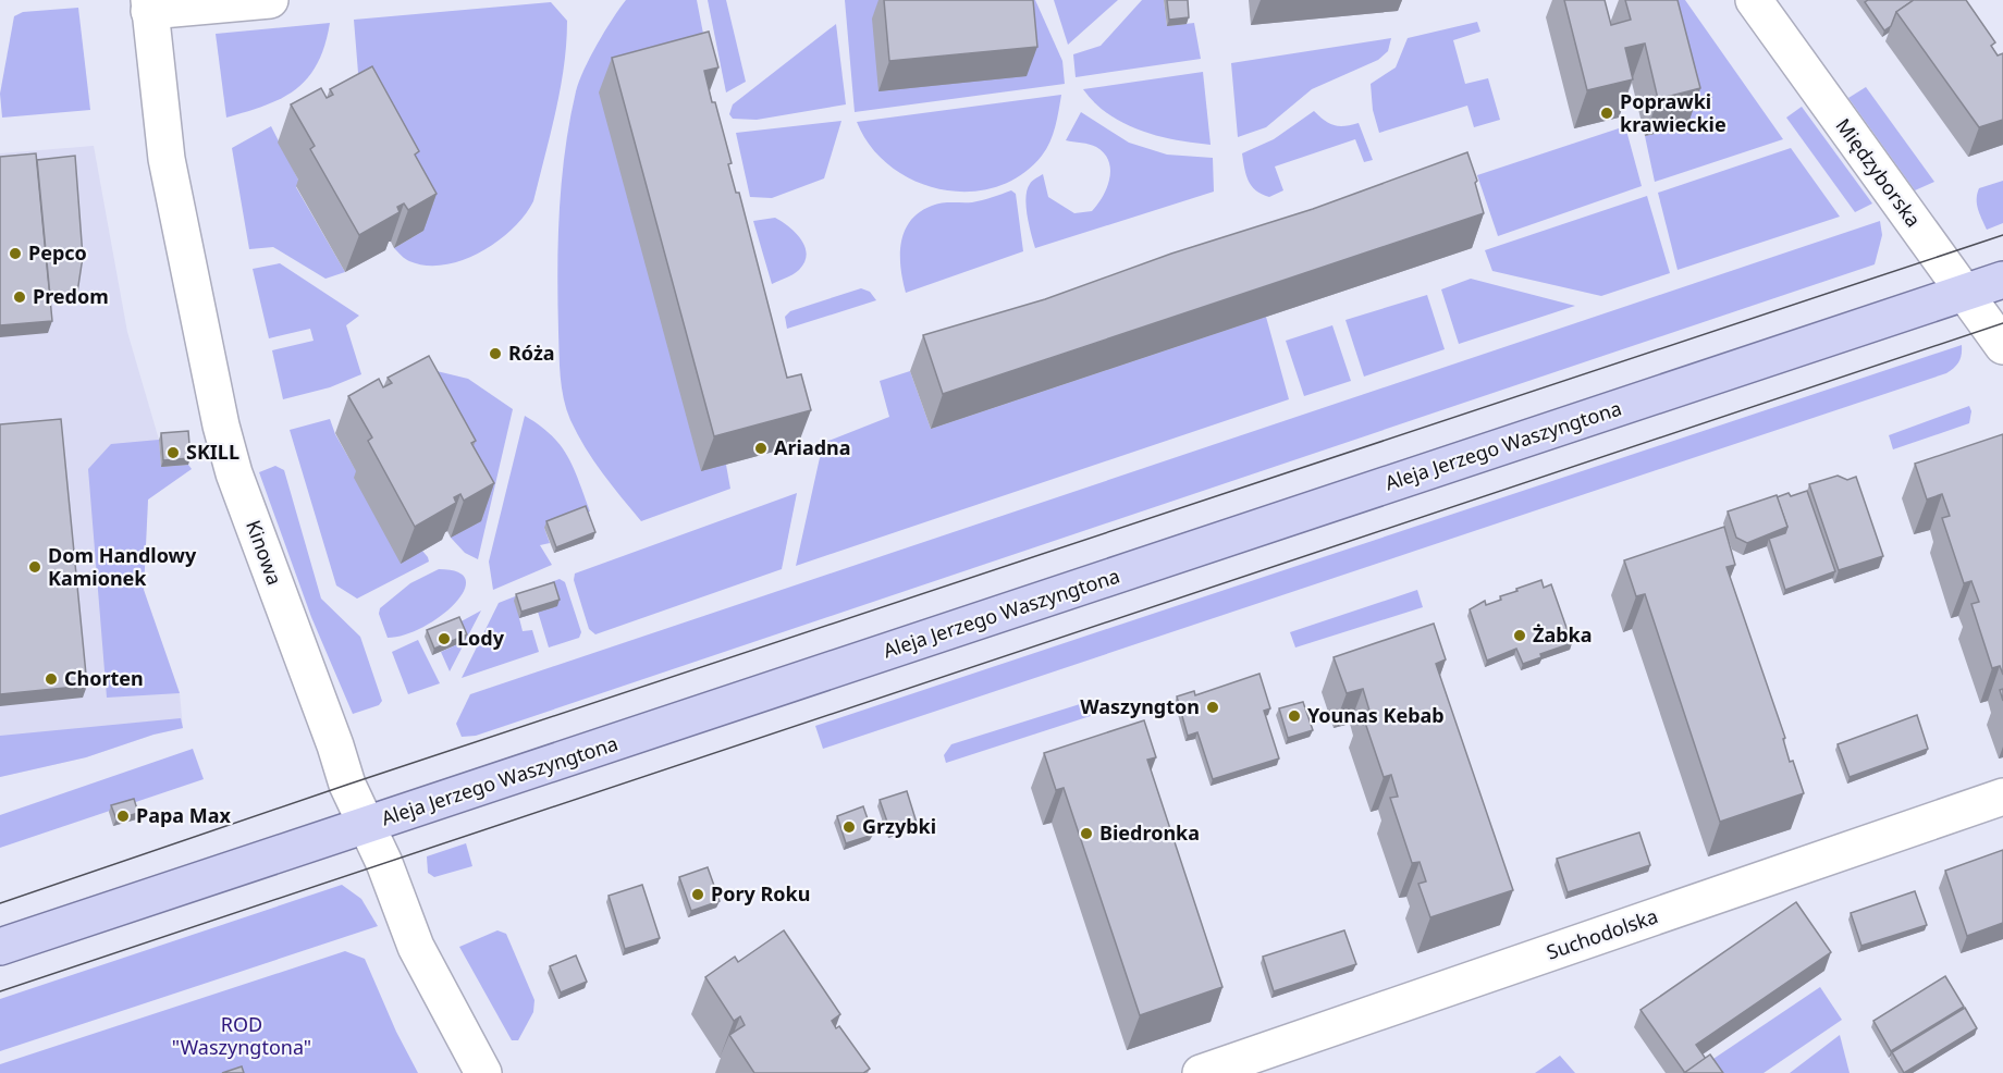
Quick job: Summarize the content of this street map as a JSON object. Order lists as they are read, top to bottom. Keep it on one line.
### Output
{"streets":{"main road":["Aleja Jerzego Waszyngtona"],"street":["Międzyborska","Kinowa","Suchodolska"]},"crossings":[["Międzyborska","Aleja Jerzego Waszyngtona"],["Aleja Jerzego Waszyngtona","Kinowa"]],"parks":["ROD \"Waszyngtona\""],"places":["Poprawki krawieckie","Pepco","Predom","Róża","Ariadna","SKILL","Dom Handlowy Kamionek","Żabka","Lody","Chorten","Waszyngton","Younas Kebab","Papa Max","Grzybki","Biedronka","Pory Roku"]}
